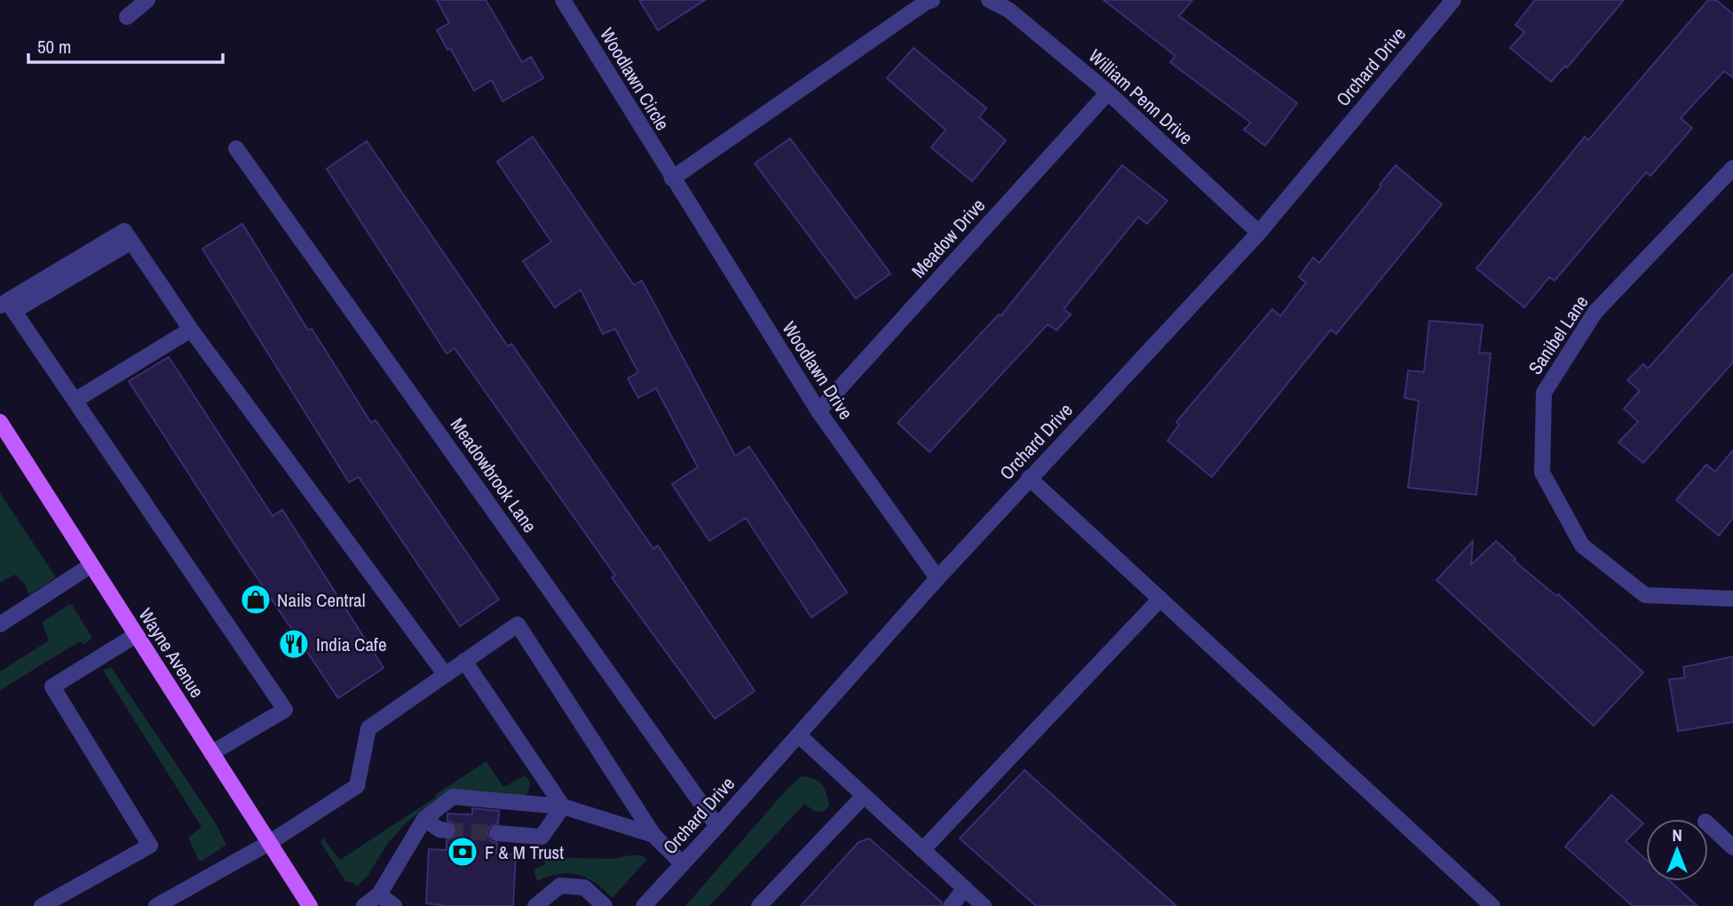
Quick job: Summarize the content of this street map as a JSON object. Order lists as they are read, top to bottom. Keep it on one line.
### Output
{"streets":{"main road":["Wayne Avenue"],"street":["Orchard Drive","Woodlawn Circle","William Penn Drive","Meadow Drive","Sanibel Lane","Woodlawn Drive","Meadowbrook Lane"]},"crossings":[["Orchard Drive","William Penn Drive"],["Orchard Drive","Woodlawn Drive"],["Orchard Drive","Meadowbrook Lane"],["Woodlawn Circle","Woodlawn Drive"],["William Penn Drive","Meadow Drive"],["Meadow Drive","Woodlawn Drive"]],"places":{"shop":["Nails Central"],"restaurant":["India Cafe"],"bank":["F & M Trust"]},"scale_bar":"50 m","north":"top"}
